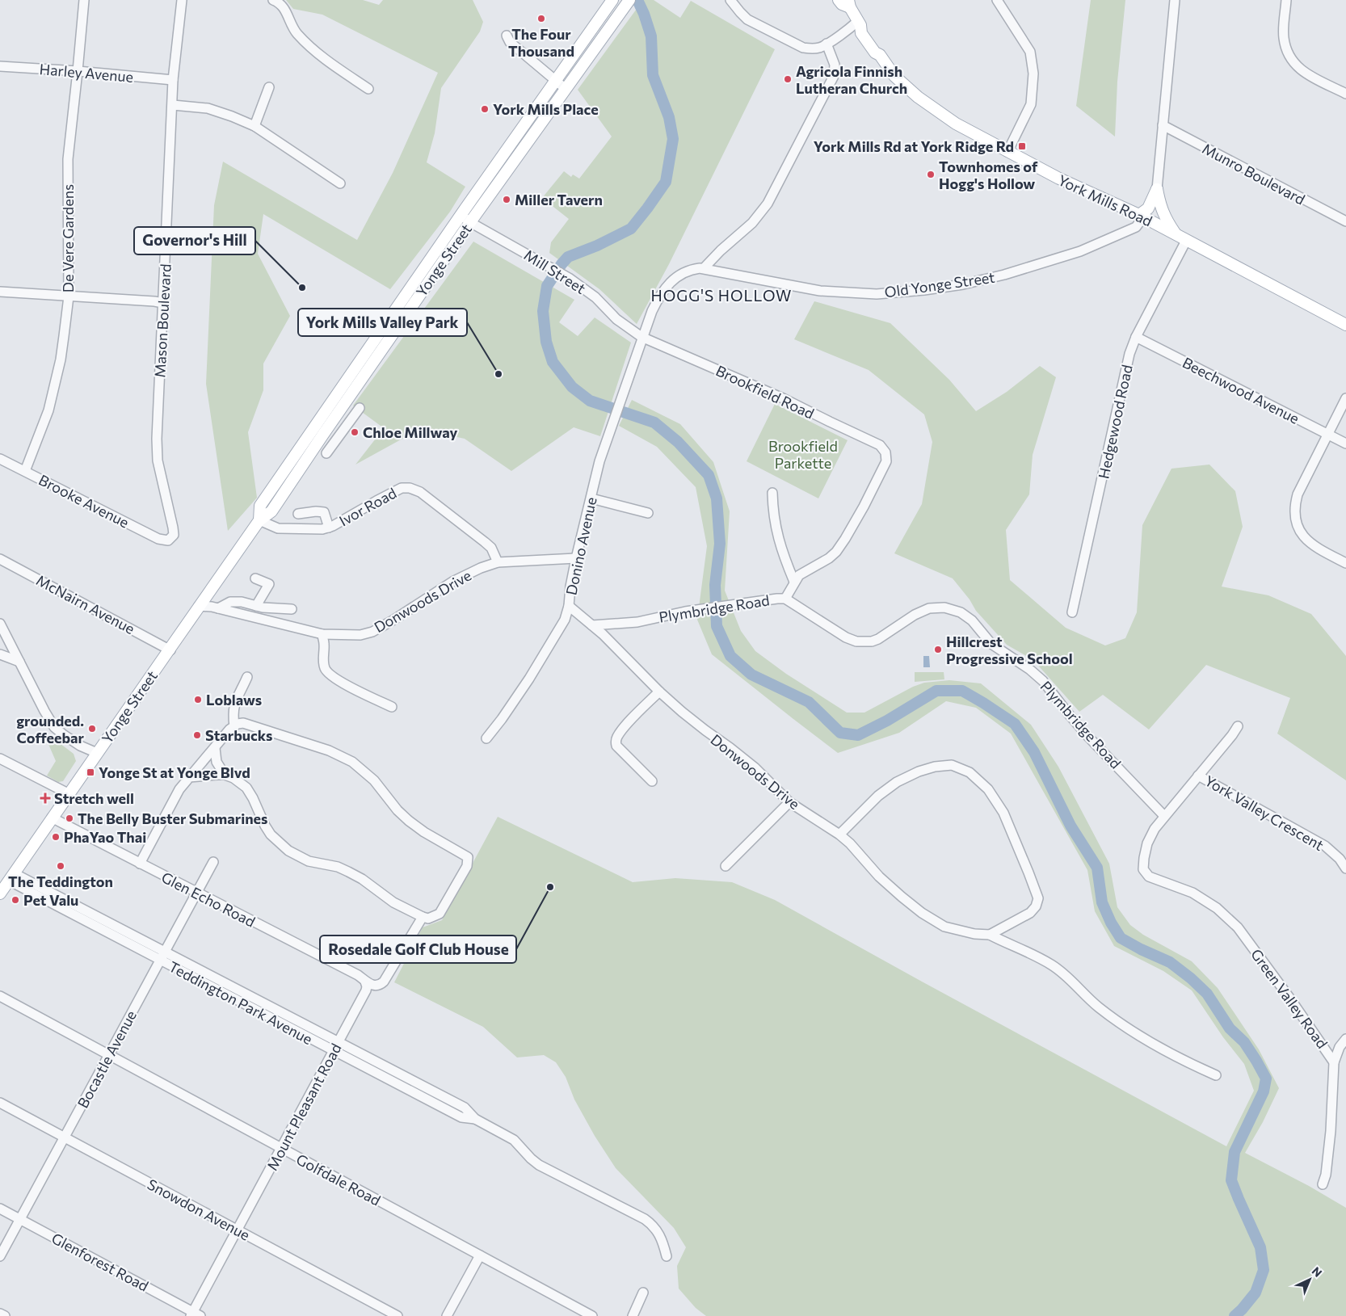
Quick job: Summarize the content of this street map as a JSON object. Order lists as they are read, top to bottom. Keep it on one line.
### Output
{"streets":{"main road":["York Mills Road","Yonge Street"],"street":["Harley Avenue","Munro Boulevard","De Vere Gardens","Mill Street","Old Yonge Street","Mason Boulevard","Beechwood Avenue","Brookfield Road","Hedgewood Road","Brooke Avenue","Ivor Road","Donino Avenue","Donwoods Drive","McNairn Avenue","Plymbridge Road","York Valley Crescent","Glen Echo Road","Green Valley Road","Teddington Park Avenue","Bocastle Avenue","Mount Pleasant Road","Golfdale Road","Snowdon Avenue","Glenforest Road"]},"crossings":[["Harley Avenue","De Vere Gardens"],["Harley Avenue","Mason Boulevard"],["York Mills Road","Old Yonge Street"],["York Mills Road","Hedgewood Road"],["De Vere Gardens","Brooke Avenue"],["Yonge Street","Mill Street"],["Yonge Street","Ivor Road"],["Yonge Street","Donwoods Drive"],["Yonge Street","McNairn Avenue"],["Yonge Street","Glen Echo Road"],["Yonge Street","Teddington Park Avenue"],["Mill Street","Old Yonge Street"],["Mill Street","Brookfield Road"],["Mill Street","Donino Avenue"],["Old Yonge Street","Brookfield Road"],["Old Yonge Street","Donino Avenue"],["Mason Boulevard","Brooke Avenue"],["Beechwood Avenue","Hedgewood Road"],["Brookfield Road","Donino Avenue"],["Ivor Road","Donwoods Drive"],["Donino Avenue","Donwoods Drive"],["Donwoods Drive","Plymbridge Road"],["Plymbridge Road","Green Valley Road"],["Glen Echo Road","Bocastle Avenue"],["Glen Echo Road","Mount Pleasant Road"],["Teddington Park Avenue","Bocastle Avenue"],["Teddington Park Avenue","Mount Pleasant Road"],["Bocastle Avenue","Golfdale Road"],["Bocastle Avenue","Snowdon Avenue"],["Bocastle Avenue","Glenforest Road"],["Mount Pleasant Road","Golfdale Road"],["Mount Pleasant Road","Snowdon Avenue"],["Mount Pleasant Road","Glenforest Road"]],"districts":["HOGG'S HOLLOW"],"parks":["Brookfield Parkette"],"places":{"other":["The Four Thousand","Agricola Finnish Lutheran Church","York Mills Place","Townhomes of Hogg's Hollow","Miller Tavern","Governor's Hill","York Mills Valley Park","Chloe Millway","Hillcrest Progressive School","Loblaws","grounded. Coffeebar","Starbucks","The Belly Buster Submarines","PhaYao Thai","The Teddington","Rosedale Golf Club House","Pet Valu"],"transit":["York Mills Rd at York Ridge Rd","Yonge St at Yonge Blvd"],"health":["Stretch well"]},"north":"top right"}
